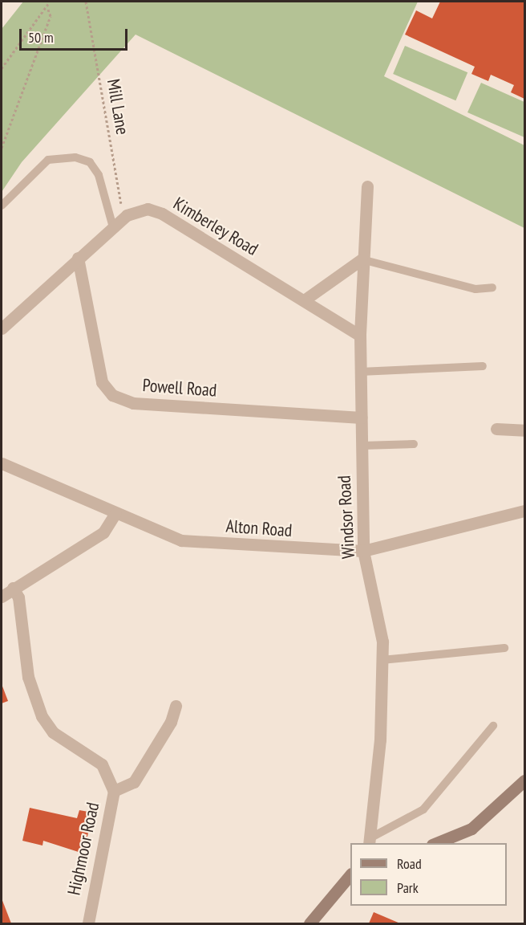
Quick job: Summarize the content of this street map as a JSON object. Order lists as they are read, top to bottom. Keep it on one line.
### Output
{"streets":{"street":["Kimberley Road","Powell Road","Windsor Road","Alton Road","Highmoor Road"],"path":["Mill Lane"]},"crossings":[["Mill Lane","Kimberley Road"],["Kimberley Road","Powell Road"],["Kimberley Road","Windsor Road"],["Powell Road","Windsor Road"],["Windsor Road","Alton Road"]],"legend":["Road","Park"],"scale_bar":"50 m"}
